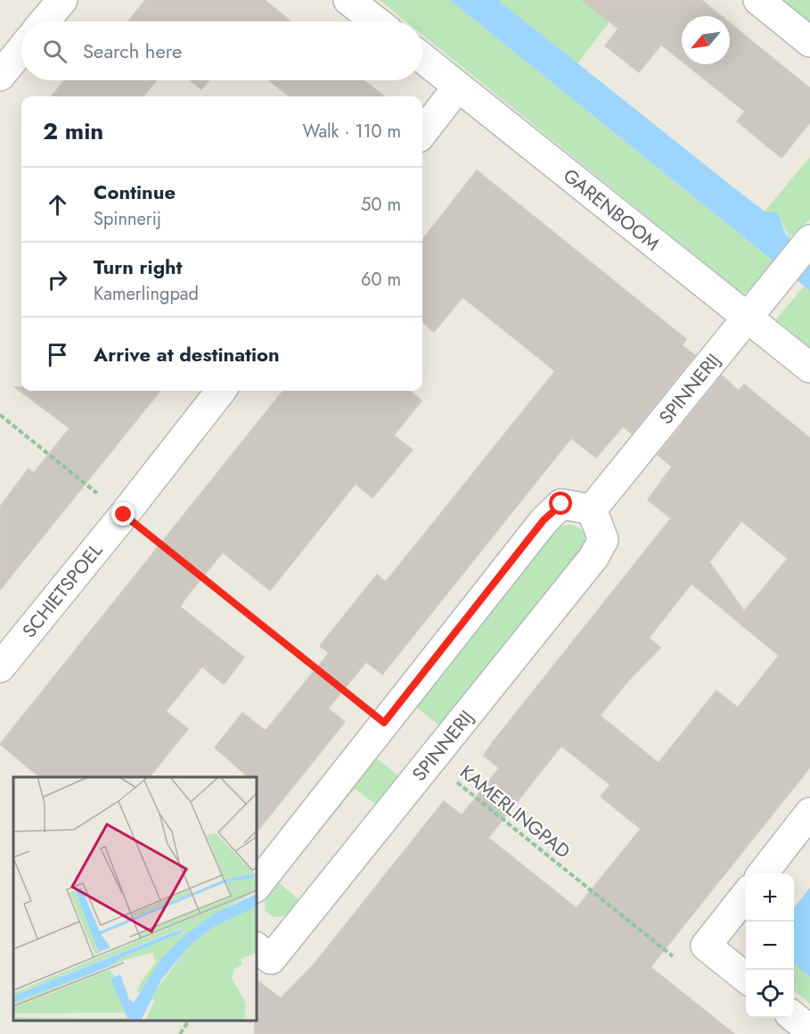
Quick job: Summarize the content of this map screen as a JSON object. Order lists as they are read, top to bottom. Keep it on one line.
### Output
{"streets":{"street":["GARENBOOM","SPINNERIJ","SCHIETSPOEL"],"path":["KAMERLINGPAD"]},"crossings":[["GARENBOOM","SPINNERIJ"],["SPINNERIJ","KAMERLINGPAD"]],"north":"bottom left","page":{"search":"Search here","heading":["2 min","Walk · 110 m"],"list":[["Continue","Spinnerij","50 m"],["Turn right","Kamerlingpad","60 m"],"Arrive at destination"],"map_buttons":["+","−"]}}
